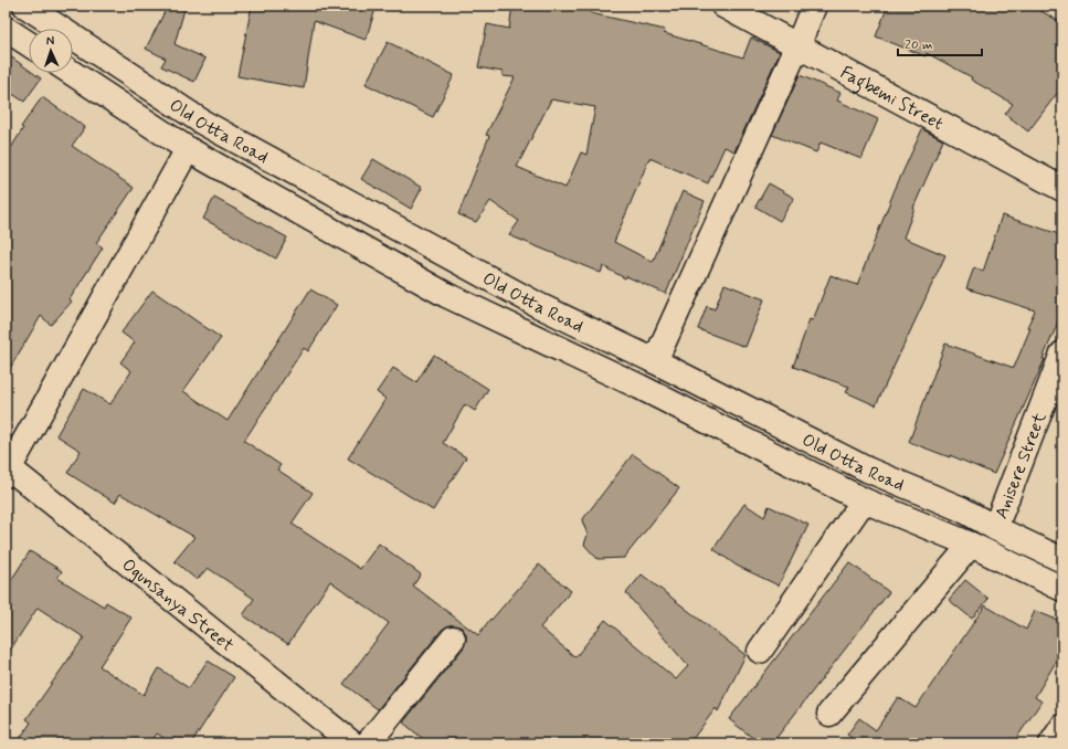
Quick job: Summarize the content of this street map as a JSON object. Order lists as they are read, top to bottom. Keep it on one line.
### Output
{"streets":{"street":["Fagbemi Street","Old Otta Road","Anisere Street","Ogunsanya Street"]},"crossings":[["Old Otta Road","Anisere Street"]],"scale_bar":"20 m","north":"top"}
